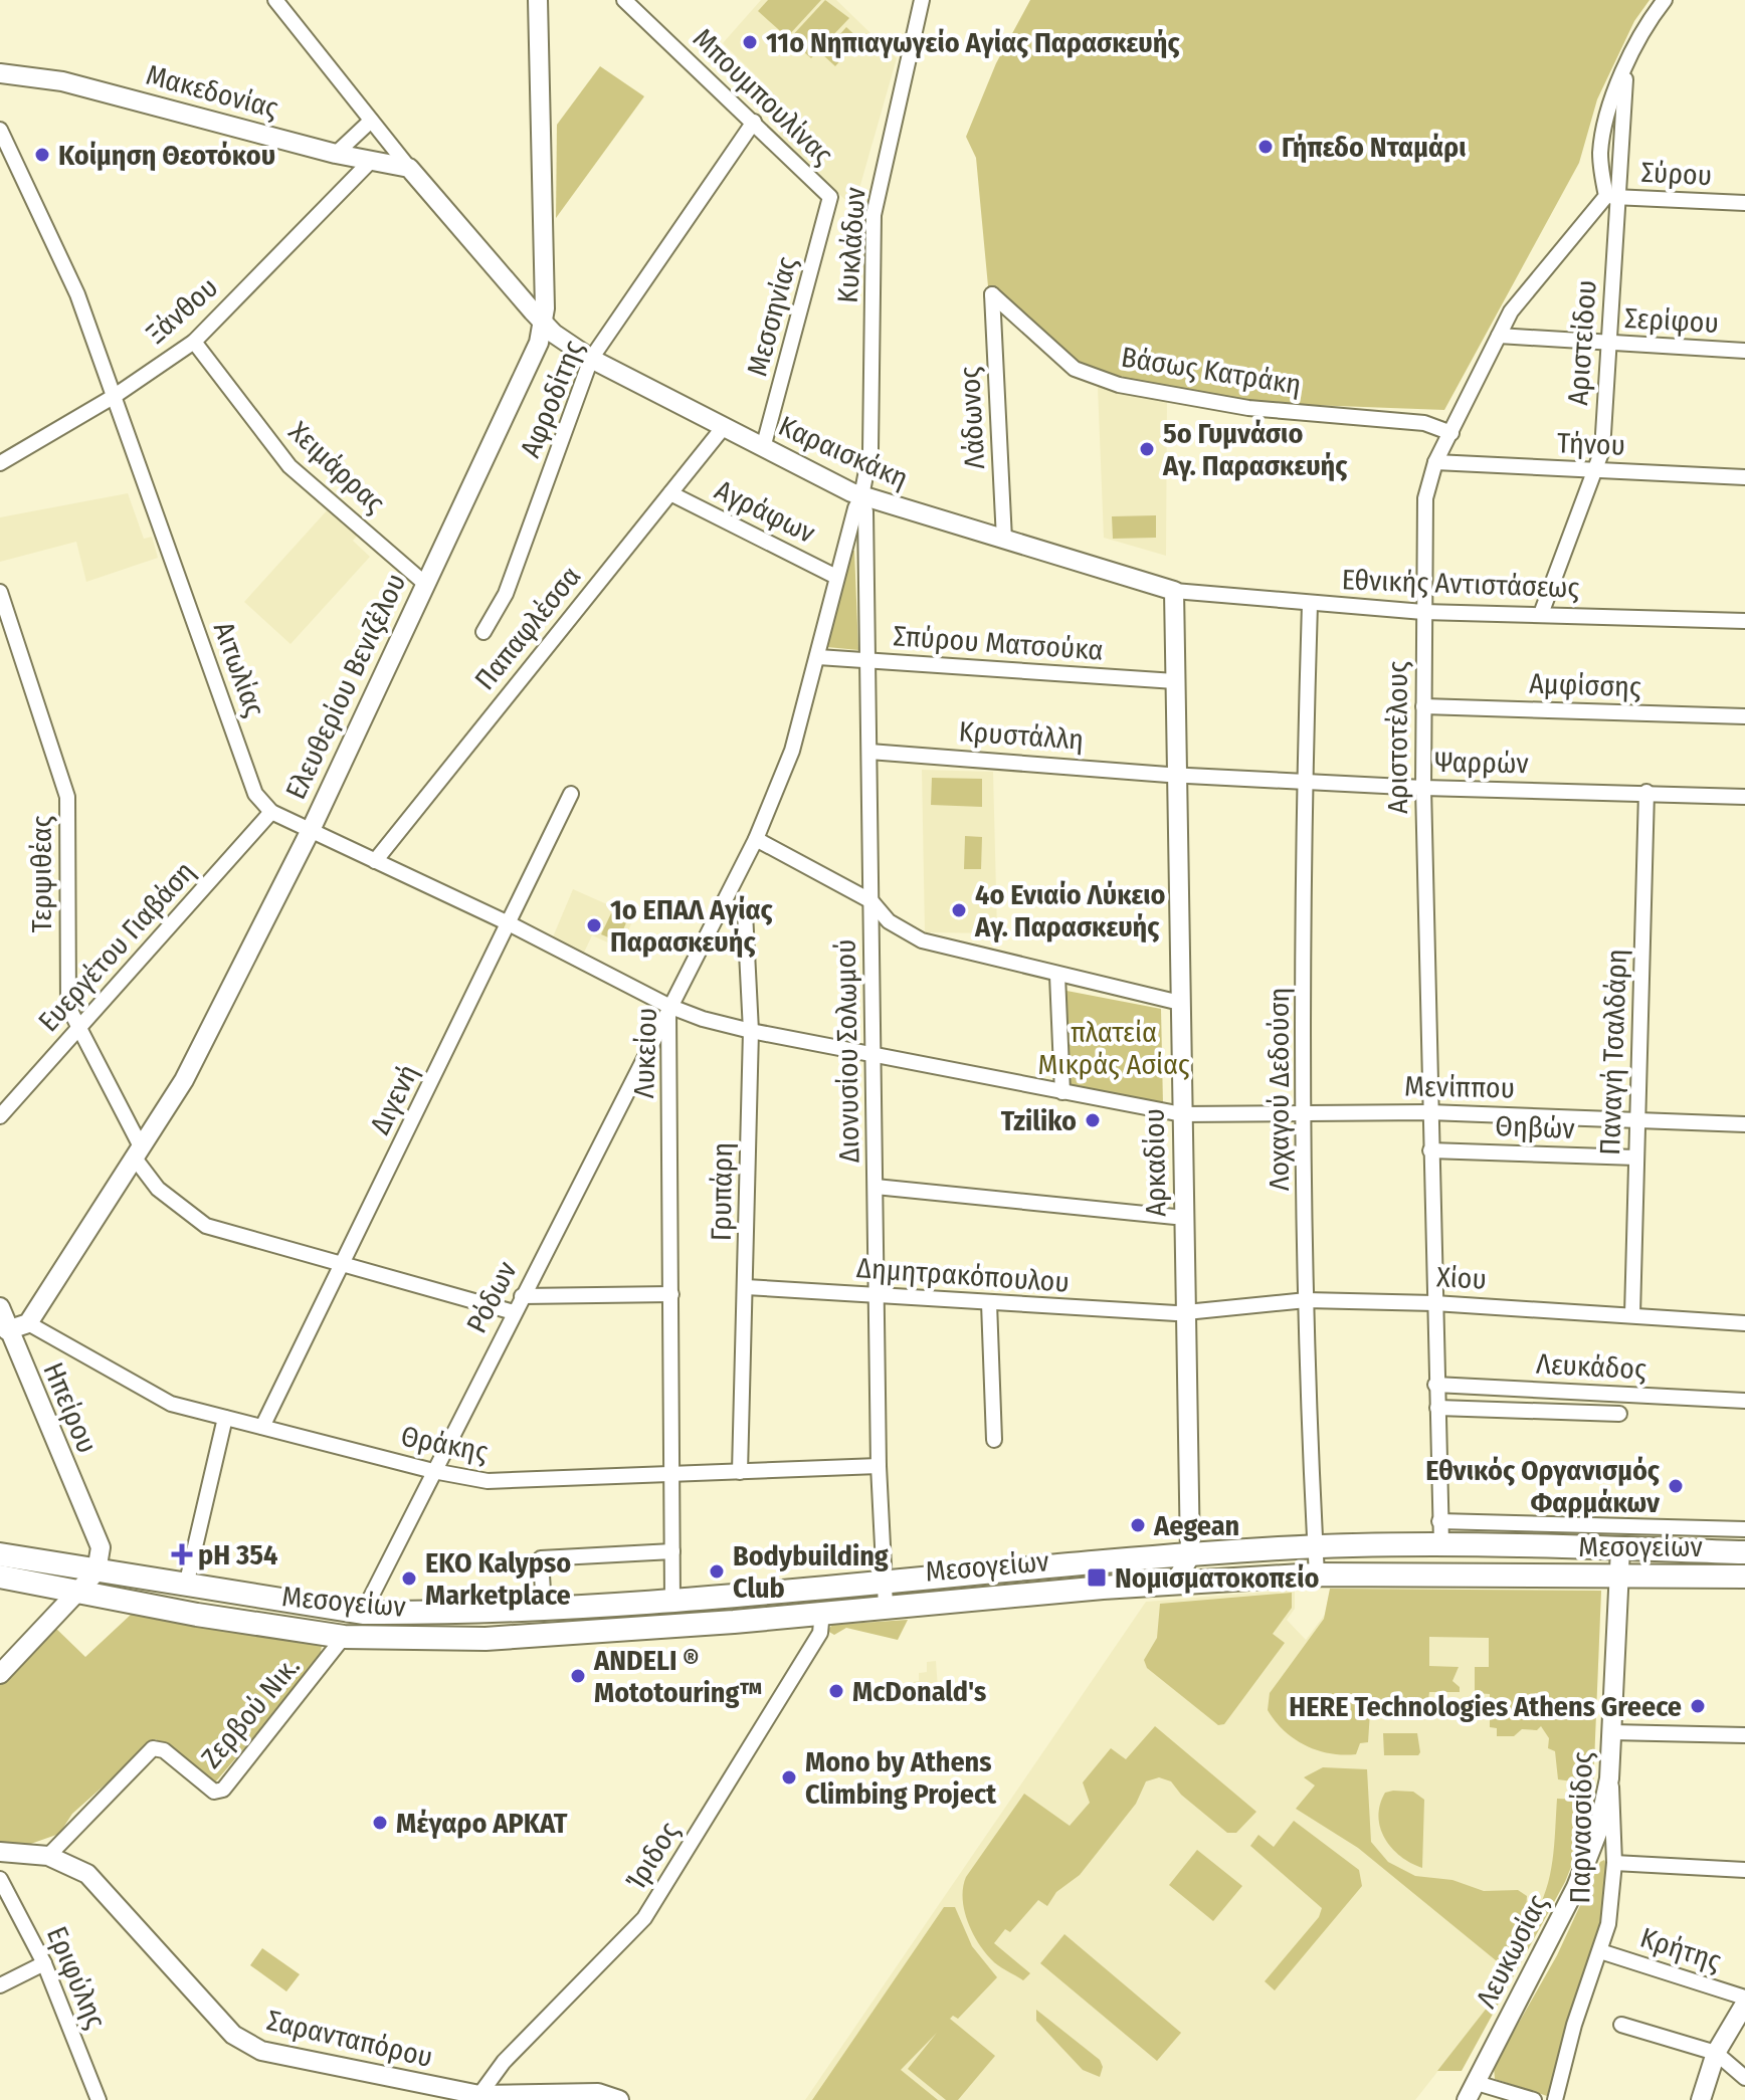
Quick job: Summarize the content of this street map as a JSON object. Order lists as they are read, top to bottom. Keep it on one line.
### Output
{"streets":{"main road":["Μεσογείων"],"street":["Μακεδονίας","Μπουμπουλίνας","Σύρου","Κυκλάδων","Ξάνθου","Μεσσηνίας","Σερίφου","Αριστείδου","Βάσως Κατράκη","Αφροδίτης","Λάδωνος","Τήνου","Καραισκάκη","Χειμάρρας","Αγράφων","Εθνικής Αντιστάσεως","Παπαφλέσσα","Σπύρου Ματσούκα","Αιτωλίας","Αμφίσσης","Ελευθερίου Βενιζέλου","Κρυστάλλη","Αριστοτέλους","Ψαρρών","Τερψιθέας","Ευεργέτου Γιαβάση","Διονυσίου Σολωμού","Παναγή Τσαλδάρη","Λυκείου","Μενίππου","Λοχαγού Δεδούση","Διγενή","Θηβών","Αρκαδίου","Γρυπάρη","Δημητρακόπουλου","Χίου","Ρόδων","Λευκάδος","Ηπείρου","Θράκης","Ζερβού Νικ.","Παρνασσίδος","Ίριδος","Κρήτης","Λευκωσίας","Εριφύλης","Σαρανταπόρου"]},"crossings":[["Μακεδονίας","Ξάνθου"],["Μακεδονίας","Καραισκάκη"],["Μπουμπουλίνας","Μεσσηνίας"],["Μπουμπουλίνας","Αφροδίτης"],["Σύρου","Αριστείδου"],["Σύρου","Αριστοτέλους"],["Κυκλάδων","Καραισκάκη"],["Κυκλάδων","Διονυσίου Σολωμού"],["Κυκλάδων","Λυκείου"],["Ξάνθου","Χειμάρρας"],["Ξάνθου","Αιτωλίας"],["Μεσσηνίας","Καραισκάκη"],["Σερίφου","Αριστείδου"],["Σερίφου","Αριστοτέλους"],["Αριστείδου","Τήνου"],["Αριστείδου","Εθνικής Αντιστάσεως"],["Αριστείδου","Αριστοτέλους"],["Βάσως Κατράκη","Λάδωνος"],["Βάσως Κατράκη","Αριστοτέλους"],["Αφροδίτης","Καραισκάκη"],["Λάδωνος","Καραισκάκη"],["Τήνου","Αριστοτέλους"],["Καραισκάκη","Εθνικής Αντιστάσεως"],["Καραισκάκη","Παπαφλέσσα"],["Καραισκάκη","Ελευθερίου Βενιζέλου"],["Καραισκάκη","Διονυσίου Σολωμού"],["Καραισκάκη","Λυκείου"],["Καραισκάκη","Αρκαδίου"],["Χειμάρρας","Ελευθερίου Βενιζέλου"],["Αγράφων","Παπαφλέσσα"],["Αγράφων","Λυκείου"],["Εθνικής Αντιστάσεως","Αριστοτέλους"],["Εθνικής Αντιστάσεως","Λοχαγού Δεδούση"],["Εθνικής Αντιστάσεως","Αρκαδίου"],["Σπύρου Ματσούκα","Διονυσίου Σολωμού"],["Σπύρου Ματσούκα","Λυκείου"],["Σπύρου Ματσούκα","Αρκαδίου"],["Αιτωλίας","Ευεργέτου Γιαβάση"],["Αμφίσσης","Αριστοτέλους"],["Ελευθερίου Βενιζέλου","Τερψιθέας"],["Ελευθερίου Βενιζέλου","Θράκης"],["Κρυστάλλη","Ψαρρών"],["Κρυστάλλη","Διονυσίου Σολωμού"],["Κρυστάλλη","Αρκαδίου"],["Αριστοτέλους","Ψαρρών"],["Αριστοτέλους","Μενίππου"],["Αριστοτέλους","Θηβών"],["Αριστοτέλους","Χίου"],["Αριστοτέλους","Λευκάδος"],["Αριστοτέλους","Μεσογείων"],["Ψαρρών","Παναγή Τσαλδάρη"],["Ψαρρών","Λοχαγού Δεδούση"],["Ψαρρών","Αρκαδίου"],["Τερψιθέας","Ευεργέτου Γιαβάση"],["Τερψιθέας","Διγενή"],["Τερψιθέας","Ρόδων"],["Διονυσίου Σολωμού","Λυκείου"],["Διονυσίου Σολωμού","Μενίππου"],["Διονυσίου Σολωμού","Δημητρακόπουλου"],["Διονυσίου Σολωμού","Θράκης"],["Διονυσίου Σολωμού","Μεσογείων"],["Παναγή Τσαλδάρη","Μενίππου"],["Παναγή Τσαλδάρη","Θηβών"],["Παναγή Τσαλδάρη","Χίου"],["Λυκείου","Μενίππου"],["Λυκείου","Ρόδων"],["Λυκείου","Θράκης"],["Λυκείου","Μεσογείων"],["Μενίππου","Λοχαγού Δεδούση"],["Μενίππου","Αρκαδίου"],["Μενίππου","Γρυπάρη"],["Μενίππου","Ρόδων"],["Λοχαγού Δεδούση","Χίου"],["Λοχαγού Δεδούση","Μεσογείων"],["Διγενή","Θράκης"],["Αρκαδίου","Δημητρακόπουλου"],["Αρκαδίου","Χίου"],["Αρκαδίου","Μεσογείων"],["Γρυπάρη","Δημητρακόπουλου"],["Γρυπάρη","Θράκης"],["Δημητρακόπουλου","Χίου"],["Ρόδων","Θράκης"],["Ρόδων","Μεσογείων"],["Ηπείρου","Μεσογείων"],["Μεσογείων","Ζερβού Νικ."],["Μεσογείων","Παρνασσίδος"],["Μεσογείων","Ίριδος"],["Ζερβού Νικ.","Σαρανταπόρου"],["Παρνασσίδος","Κρήτης"],["Παρνασσίδος","Λευκωσίας"],["Ίριδος","Σαρανταπόρου"]],"parks":["πλατεία Μικράς Ασίας"],"places":{"other":["11ο Νηπιαγωγείο Αγίας Παρασκευής","Γήπεδο Νταμάρι","Κοίμηση Θεοτόκου","5ο Γυμνάσιο Αγ. Παρασκευής","4ο Ενιαίο Λύκειο Αγ. Παρασκευής","1ο ΕΠΑΛ Αγίας Παρασκευής","Tziliko","Εθνικός Οργανισμός Φαρμάκων","Aegean","Bodybuilding Club","EKO Kalypso Marketplace","ANDELI ® Mototouring™","McDonald's","HERE Technologies Athens Greece","Mono by Athens Climbing Project","Μέγαρο ΑΡΚΑΤ"],"health":["pH 354"],"transit":["Νομισματοκοπείο"]}}
